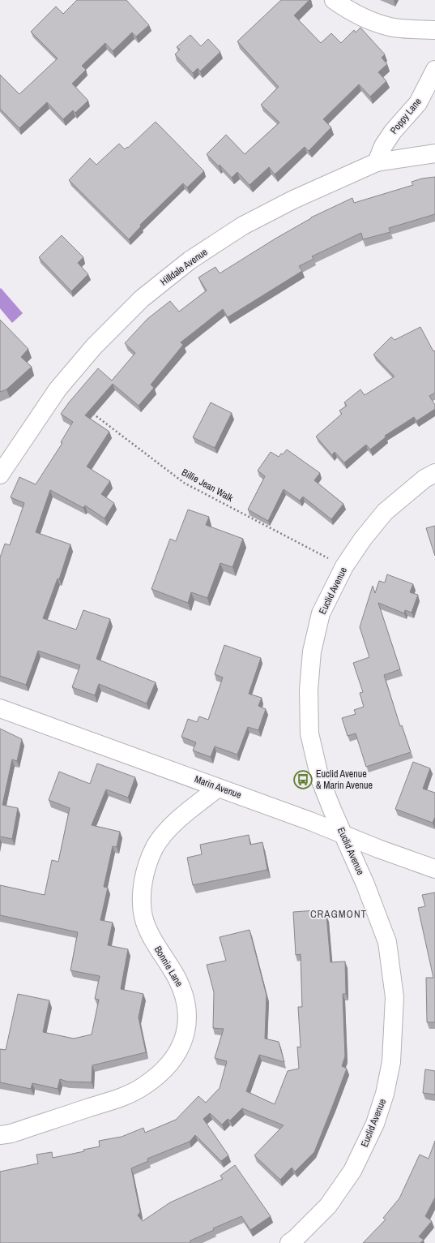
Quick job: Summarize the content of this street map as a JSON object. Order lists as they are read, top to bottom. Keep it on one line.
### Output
{"streets":{"street":["Poppy Lane","Hilldale Avenue","Euclid Avenue","Marin Avenue","Bonnie Lane"],"path":["Billie Jean Walk"]},"crossings":[["Poppy Lane","Hilldale Avenue"],["Billie Jean Walk","Euclid Avenue"],["Euclid Avenue","Marin Avenue"],["Marin Avenue","Bonnie Lane"]],"districts":["CRAGMONT"],"places":{"bus stop":["Euclid Avenue & Marin Avenue"]}}
